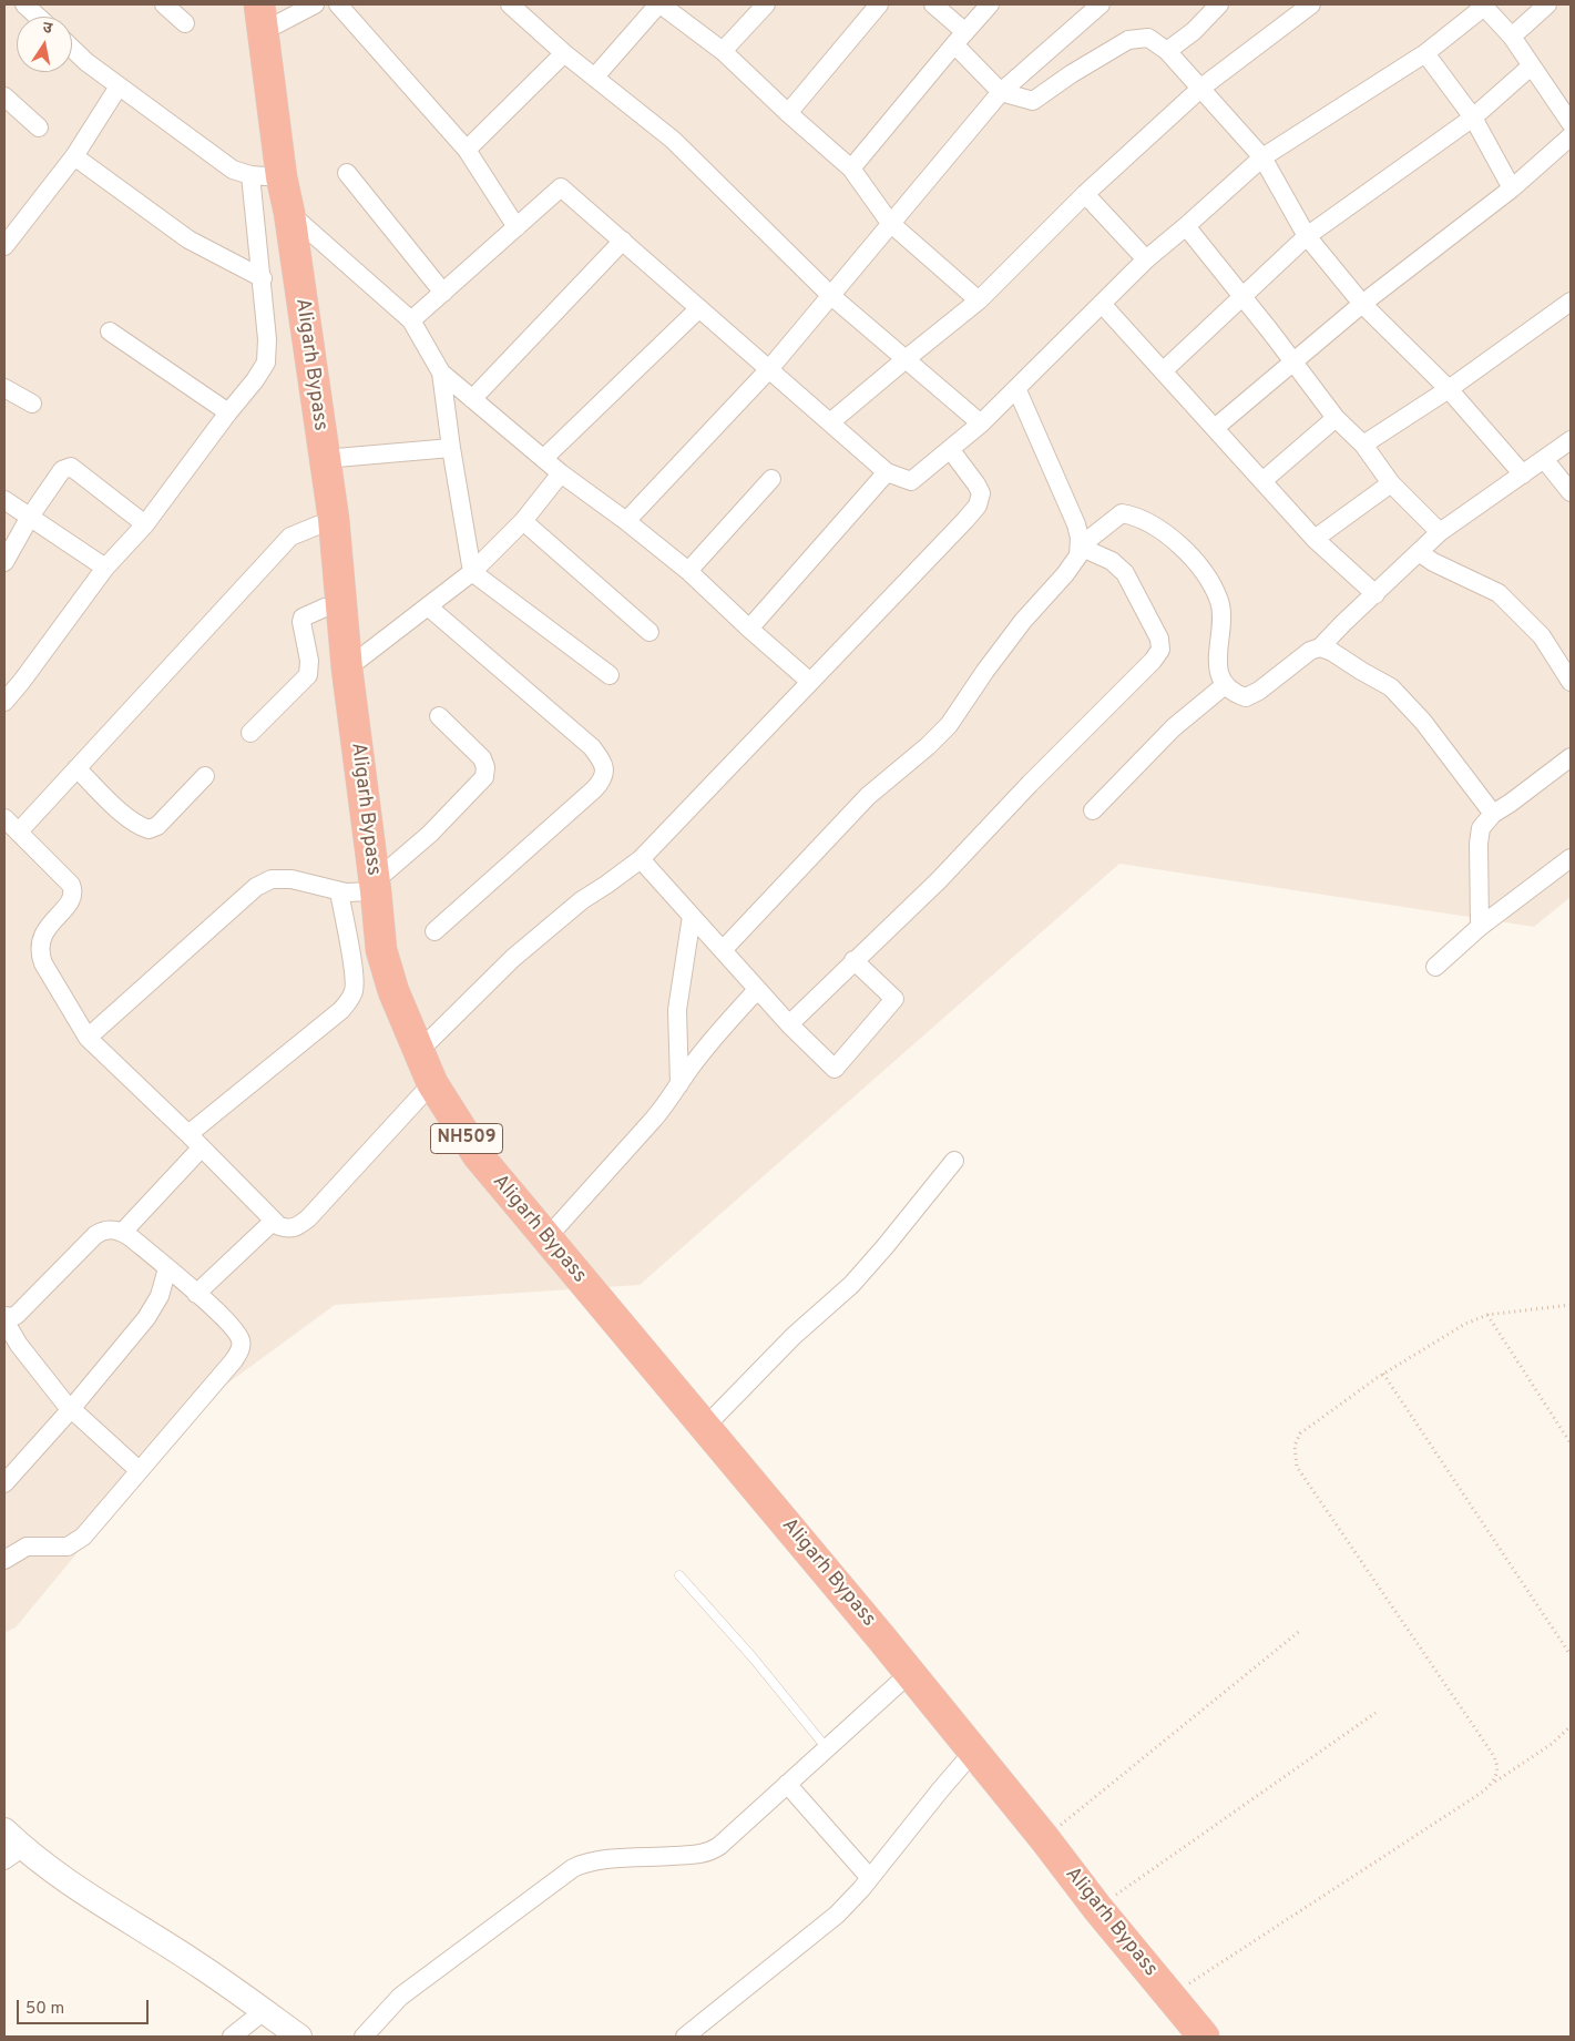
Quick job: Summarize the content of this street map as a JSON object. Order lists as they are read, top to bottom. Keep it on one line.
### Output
{"streets":{"highway":["Aligarh Bypass","NH509"]},"scale_bar":"50 m","north":"top"}
